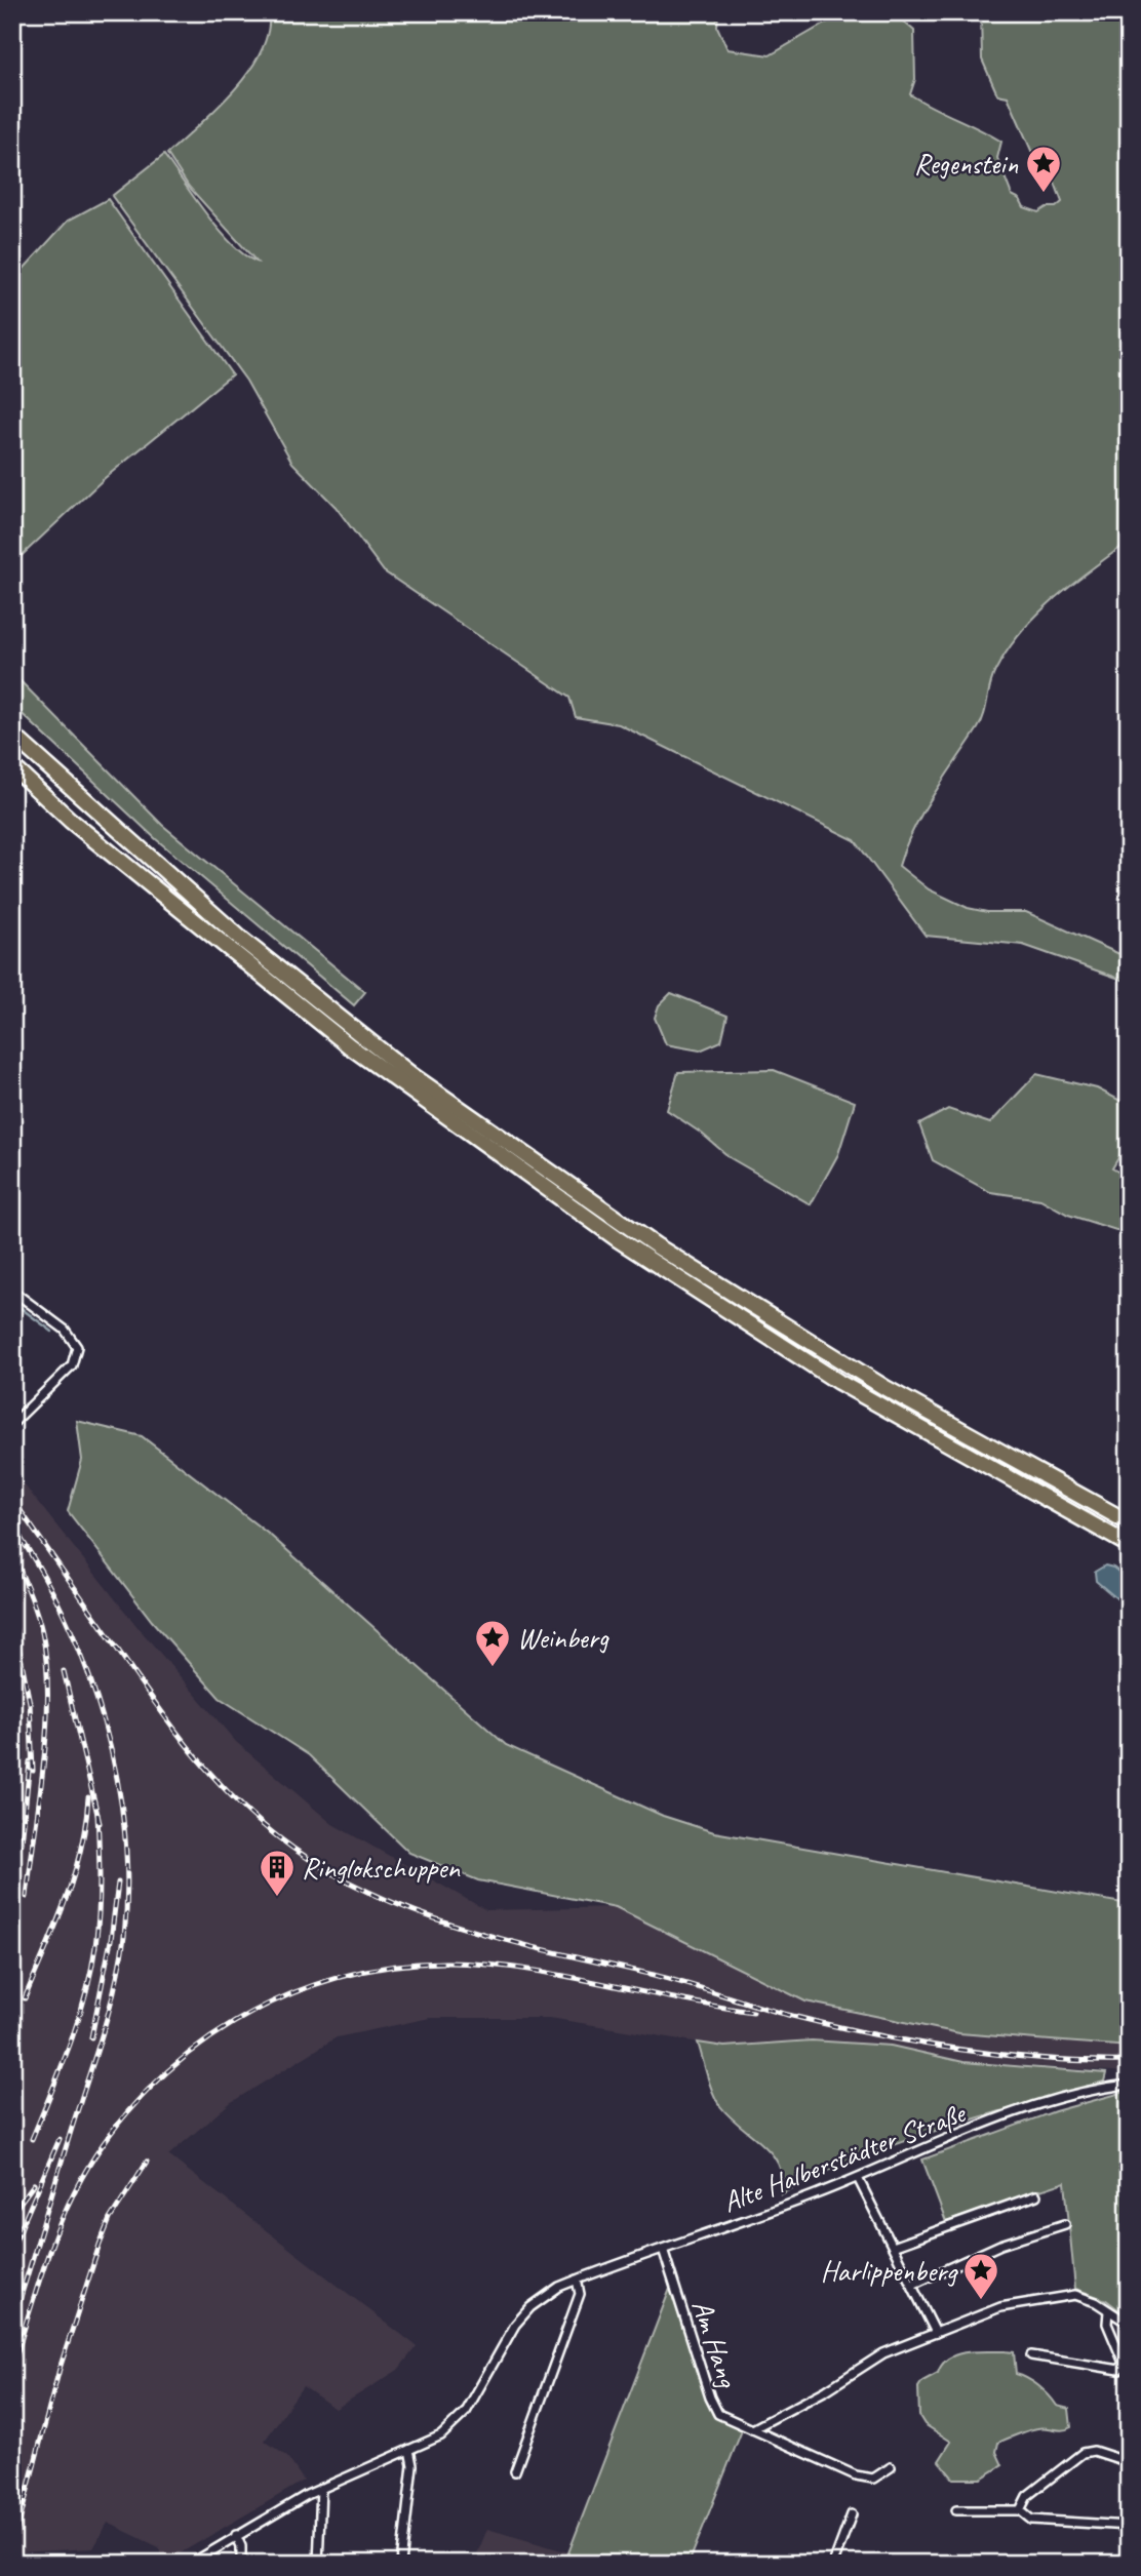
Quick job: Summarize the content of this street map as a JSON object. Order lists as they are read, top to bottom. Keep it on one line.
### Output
{"streets":{"street":["Alte Halberstädter Straße","Am Hang"]},"crossings":[["Alte Halberstädter Straße","Am Hang"]],"places":{"place":["Regenstein","Weinberg","Harlippenberg"],"building":["Ringlokschuppen"]}}
